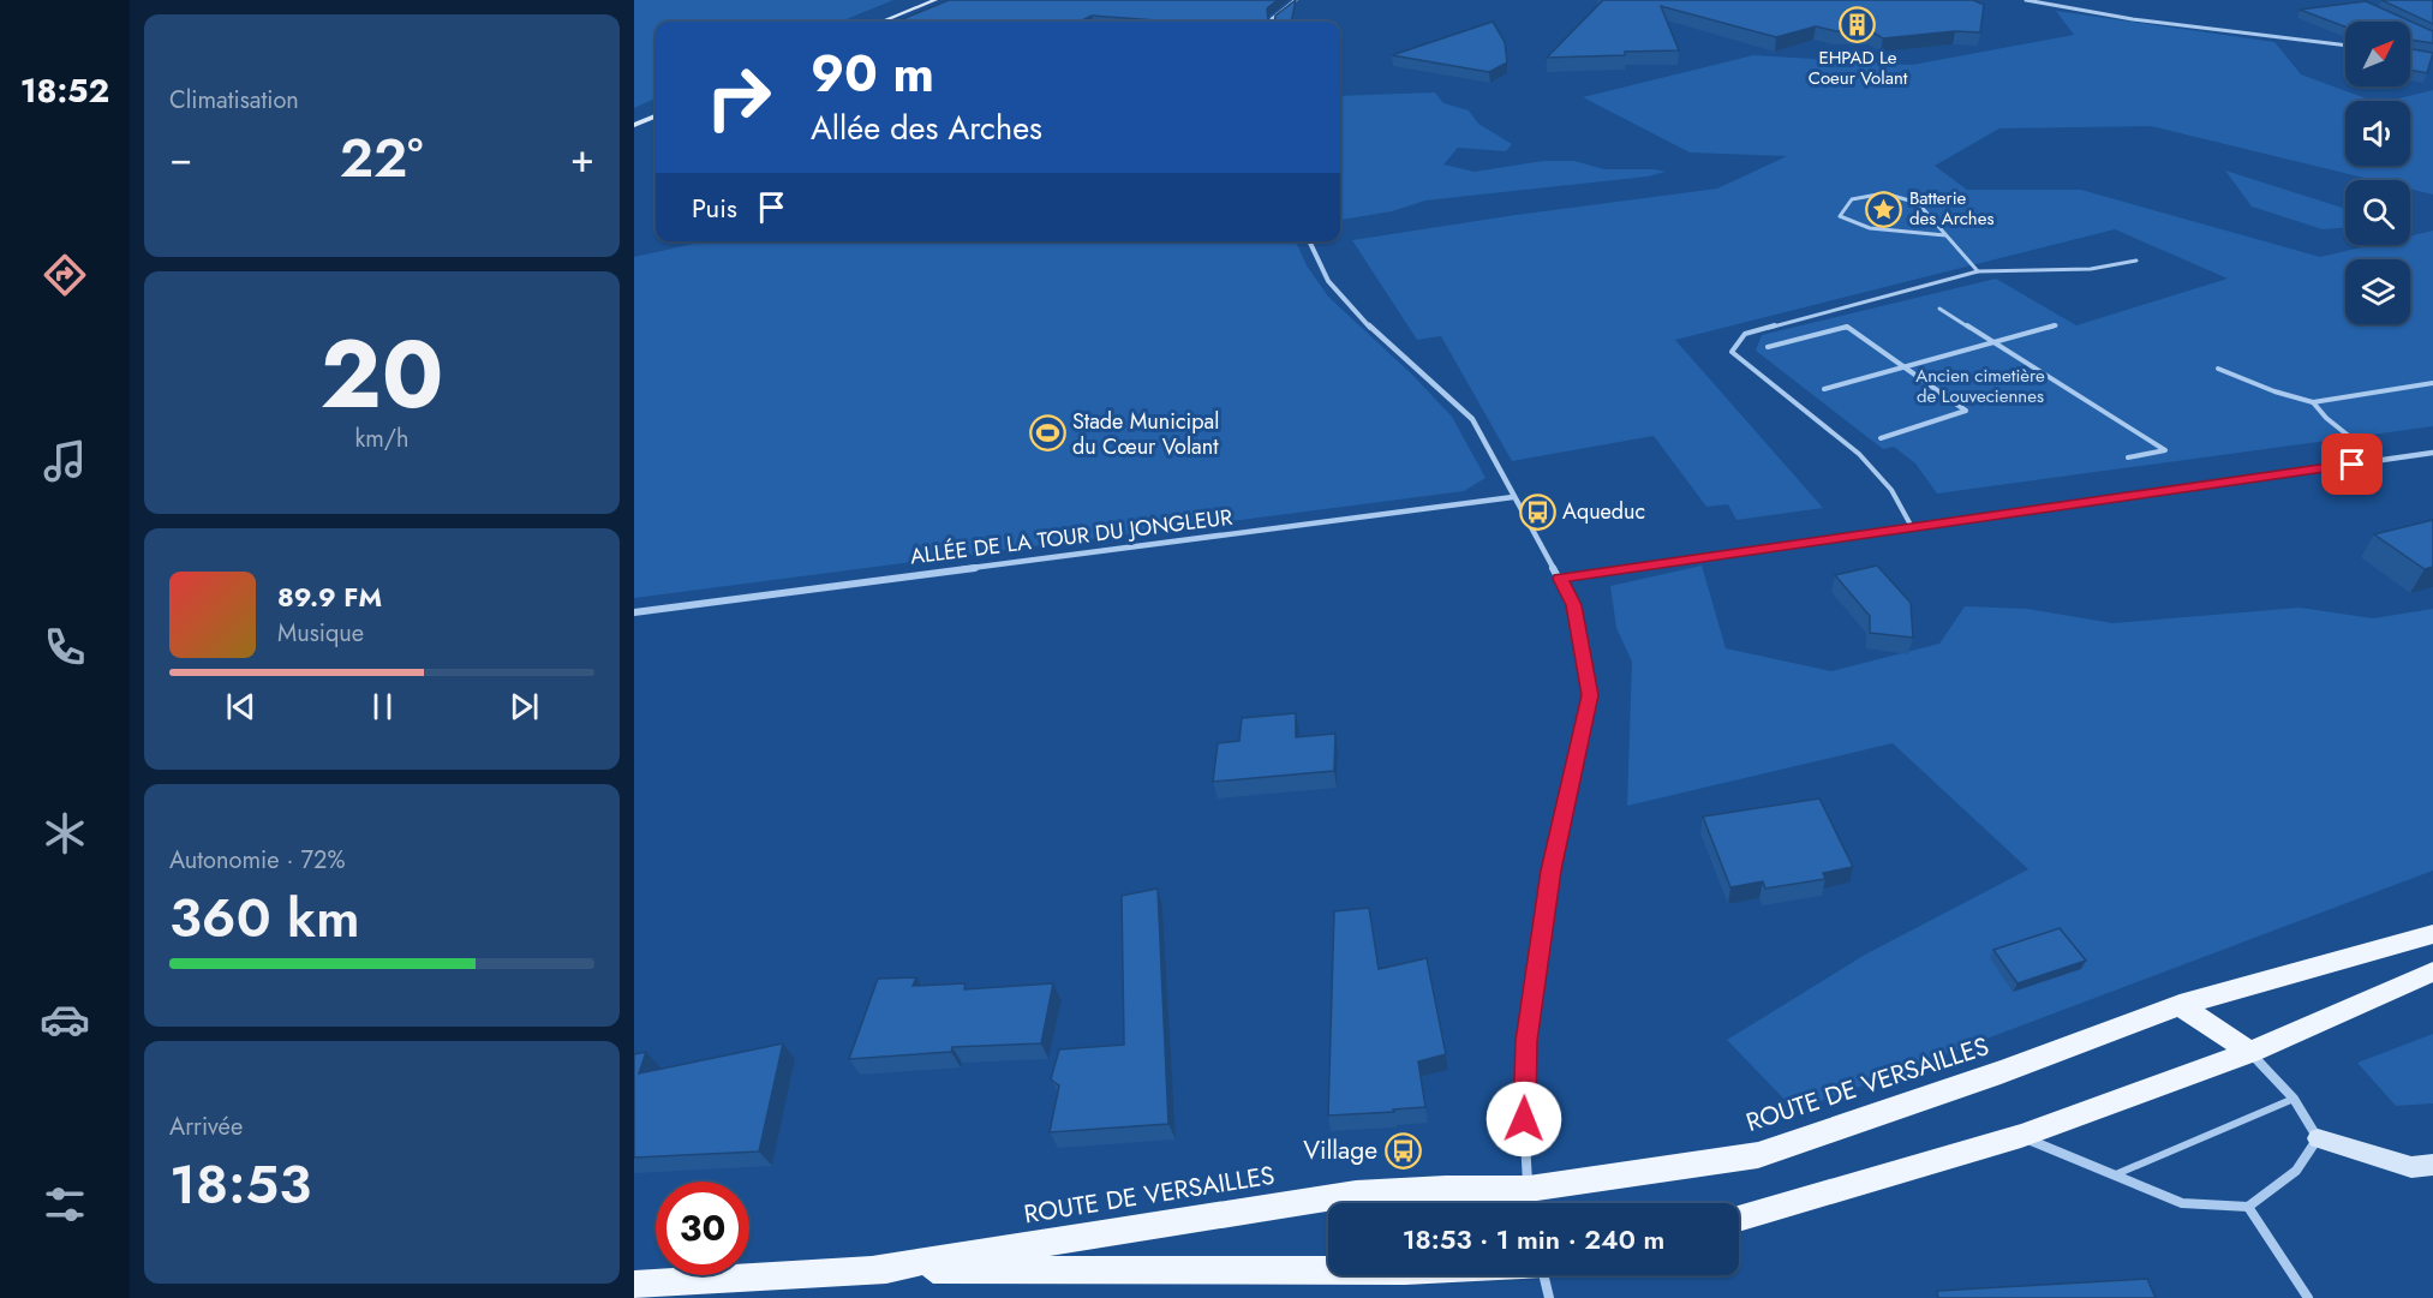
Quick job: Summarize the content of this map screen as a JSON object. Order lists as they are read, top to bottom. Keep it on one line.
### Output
{"streets":{"main road":["ROUTE DE VERSAILLES"],"street":["ALLÉE DE LA TOUR DU JONGLEUR"]},"parks":["Ancien cimetière de Louveciennes"],"places":{"building":["EHPAD Le Coeur Volant"],"place":["Batterie des Arches"],"sports":["Stade Municipal du Cœur Volant"],"bus stop":["Aqueduc","Village"]},"north":"top right","page":{"tabs":"18:52","tile":["Climatisation",["20","km/h"],["Autonomie · 72%","360 km"],["Arrivée","18:53"]],"turn":["90 m","Allée des Arches"],"heat":["−","22°","+"],"then":"Puis","song":["89.9 FM","Musique"],"limit":"30","trip":"18:53 · 1 min · 240 m"}}
